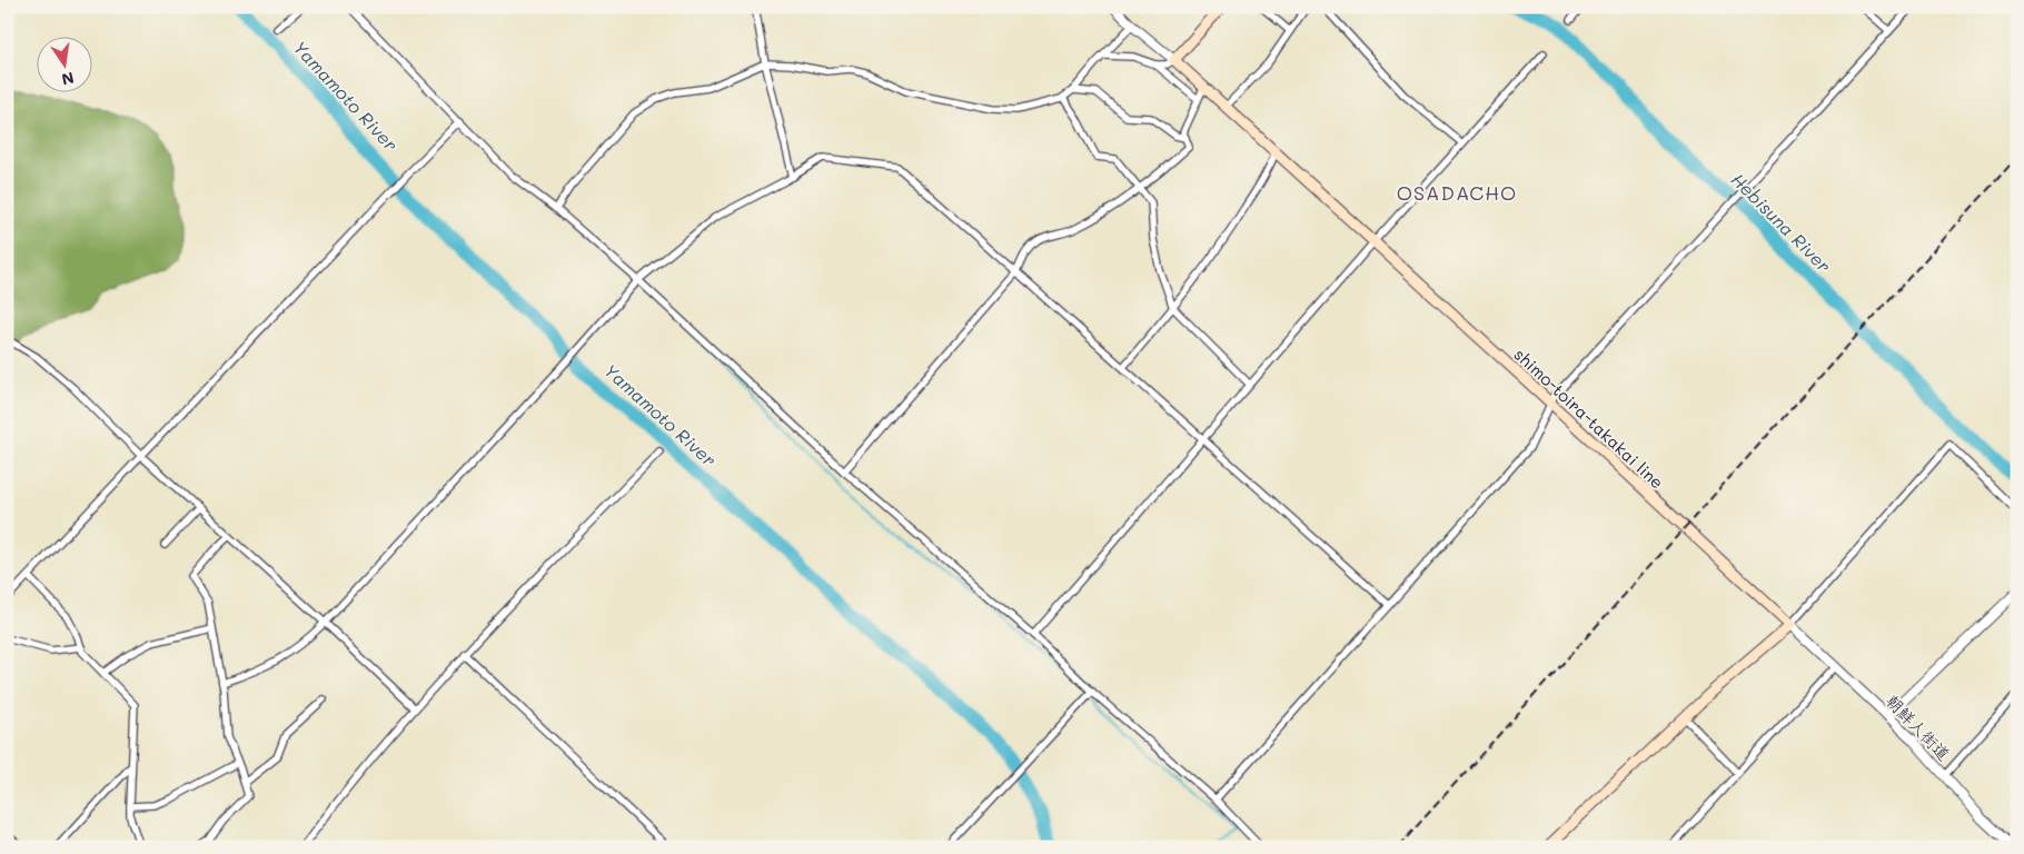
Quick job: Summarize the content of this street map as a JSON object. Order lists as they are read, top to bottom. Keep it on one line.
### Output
{"streets":{"main road":["shimo-toira-takakai line"],"street":["朝鮮人街道"]},"crossings":[["shimo-toira-takakai line","朝鮮人街道"]],"districts":["OSADACHO"],"water":["Yamamoto River","Hebisuna River"],"north":"bottom"}
